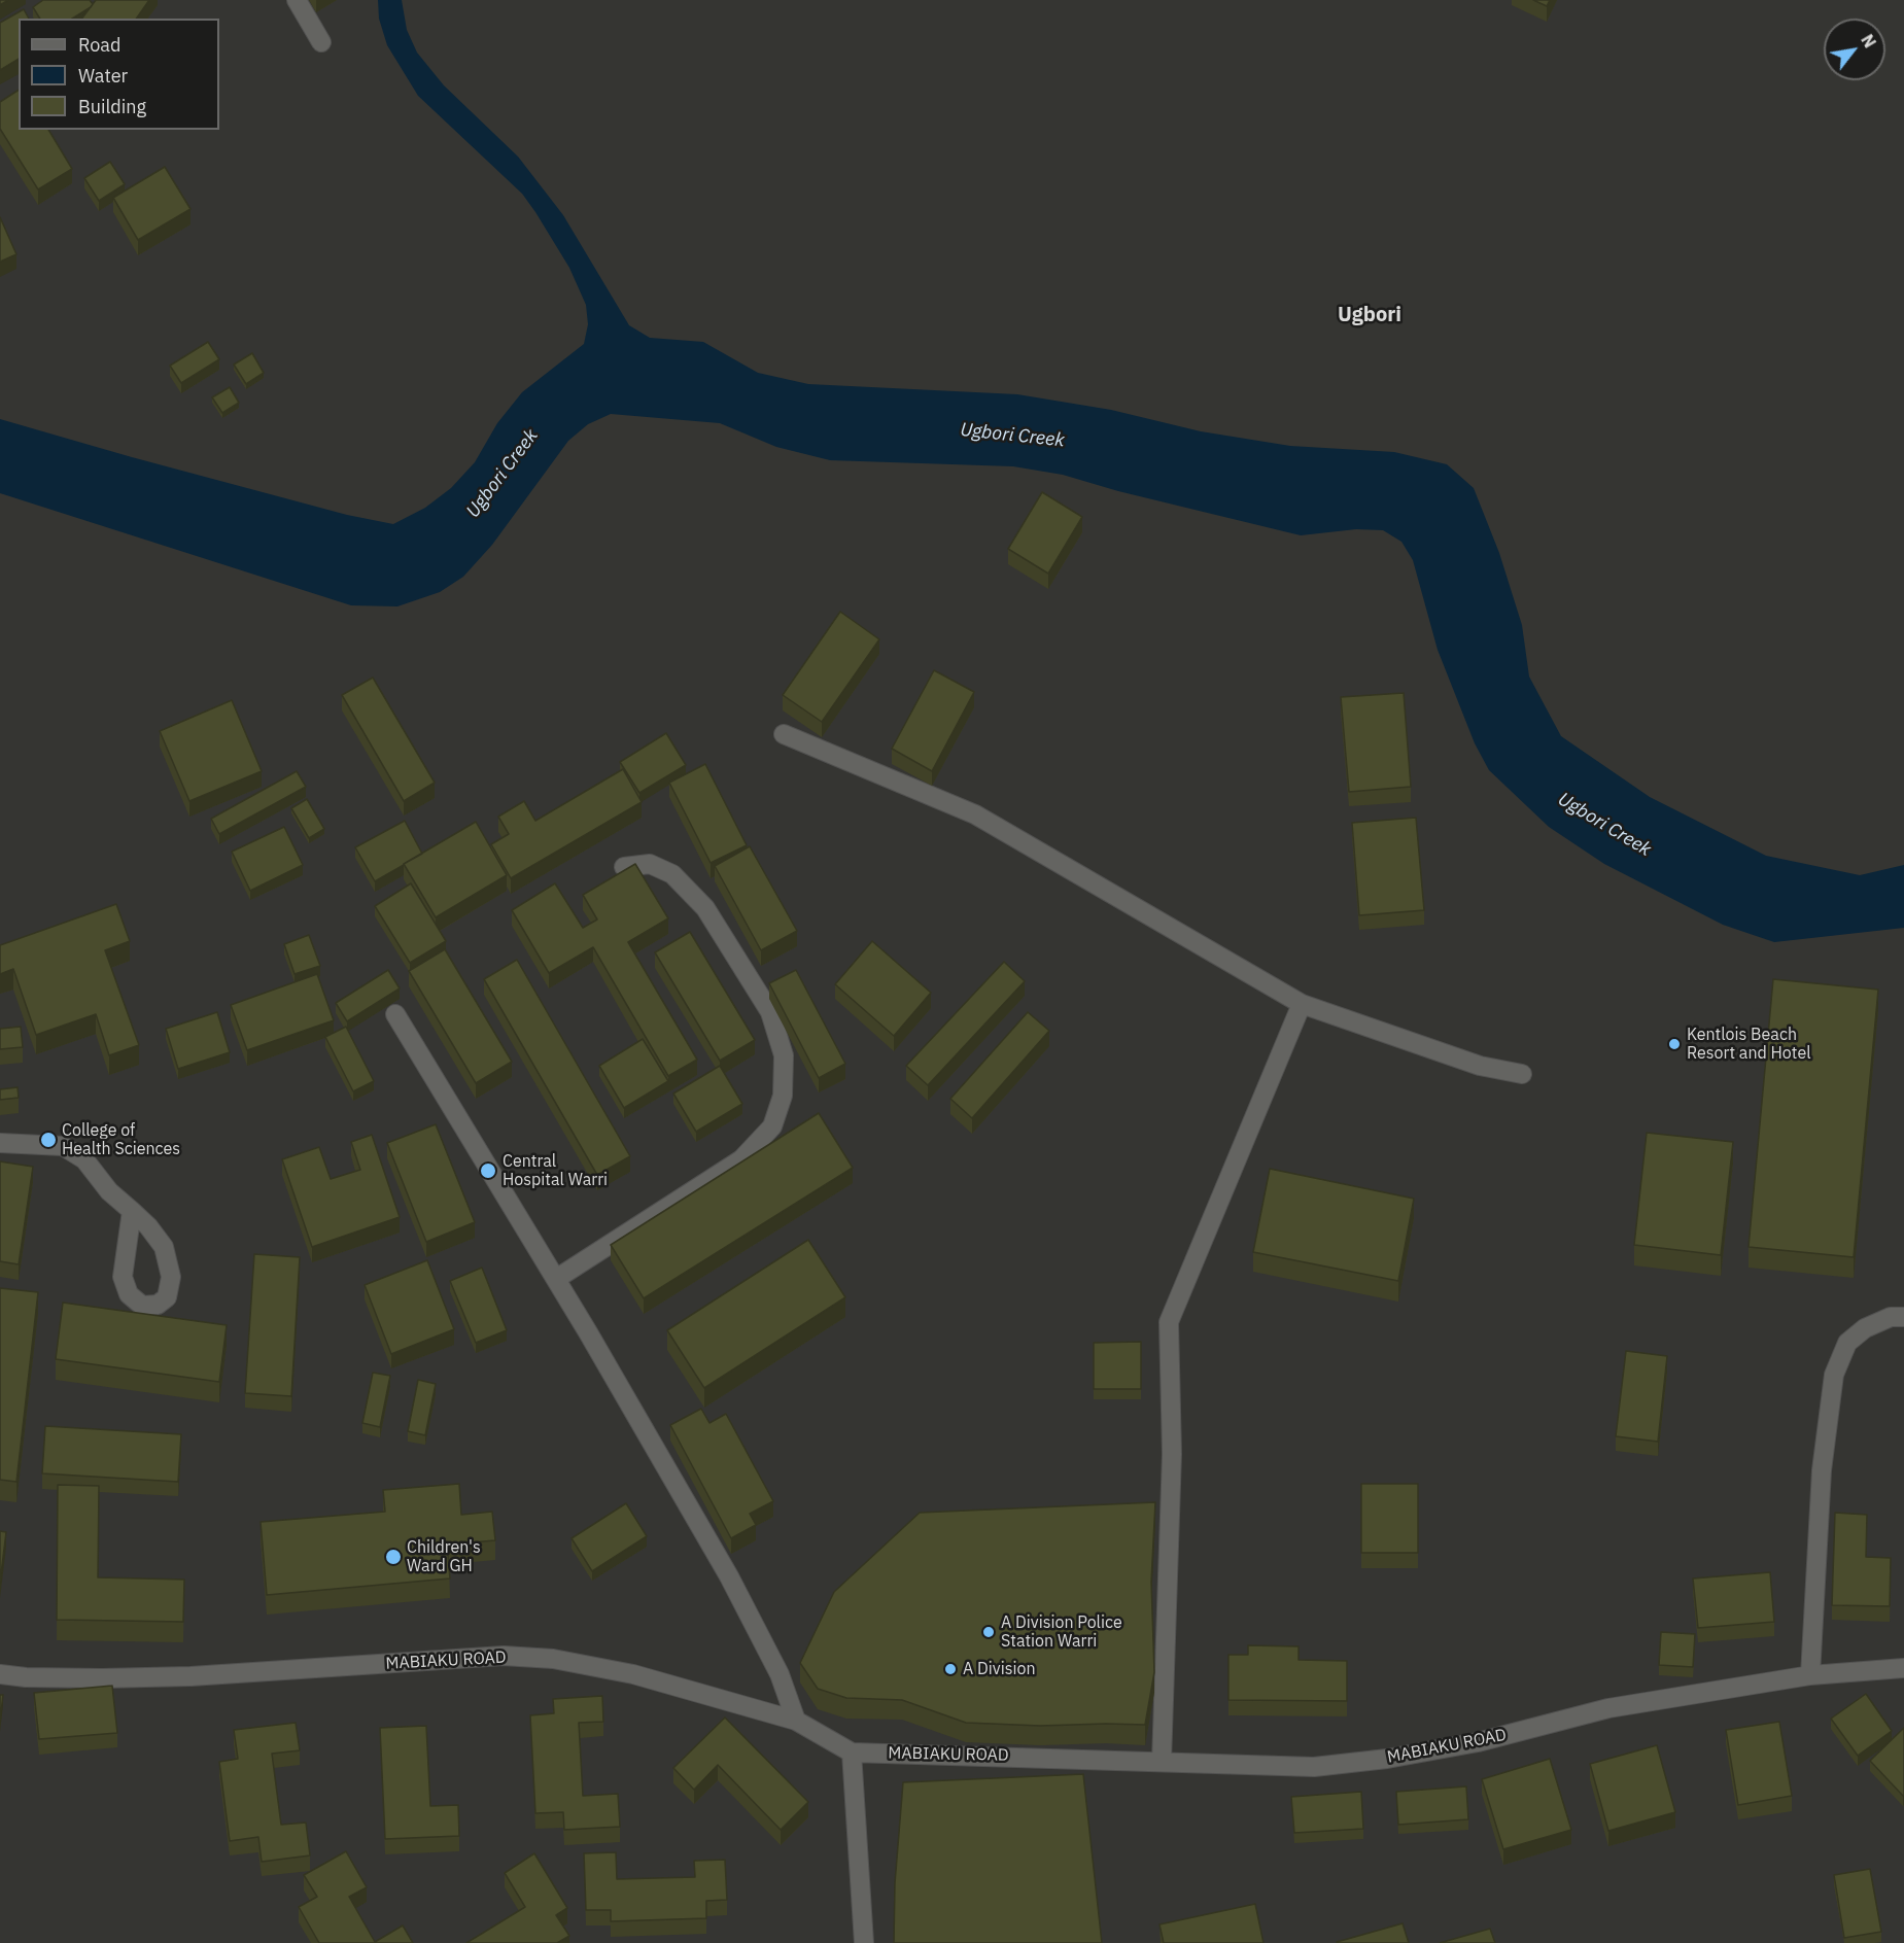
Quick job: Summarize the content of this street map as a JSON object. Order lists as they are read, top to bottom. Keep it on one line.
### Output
{"streets":{"street":["MABIAKU ROAD"]},"districts":["Ugbori"],"water":["Ugbori Creek"],"places":["Kentlois Beach Resort and Hotel","College of Health Sciences","Central Hospital Warri","Children's Ward GH","A Division Police Station Warri","A Division"],"legend":["Road","Water","Building"],"north":"top right"}
